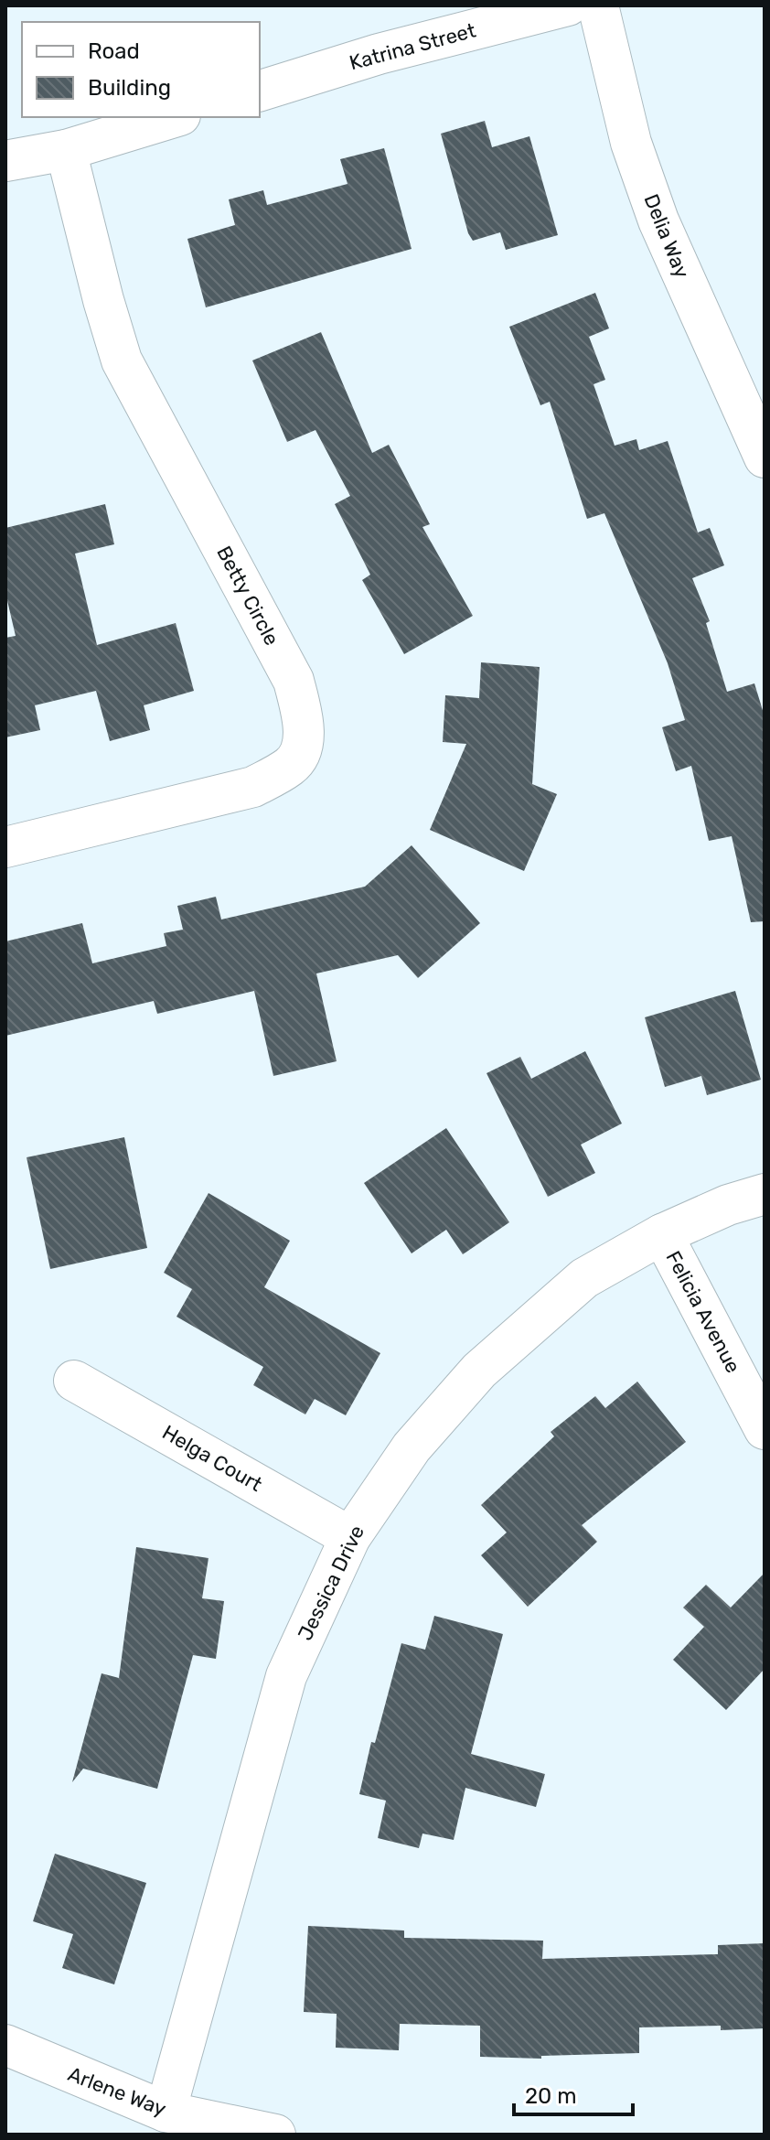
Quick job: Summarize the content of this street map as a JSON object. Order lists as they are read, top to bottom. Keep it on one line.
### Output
{"streets":{"street":["Katrina Street","Delia Way","Betty Circle","Felicia Avenue","Helga Court","Jessica Drive","Arlene Way"]},"crossings":[["Felicia Avenue","Jessica Drive"],["Helga Court","Jessica Drive"],["Jessica Drive","Arlene Way"]],"legend":["Road","Building"],"scale_bar":"20 m"}
